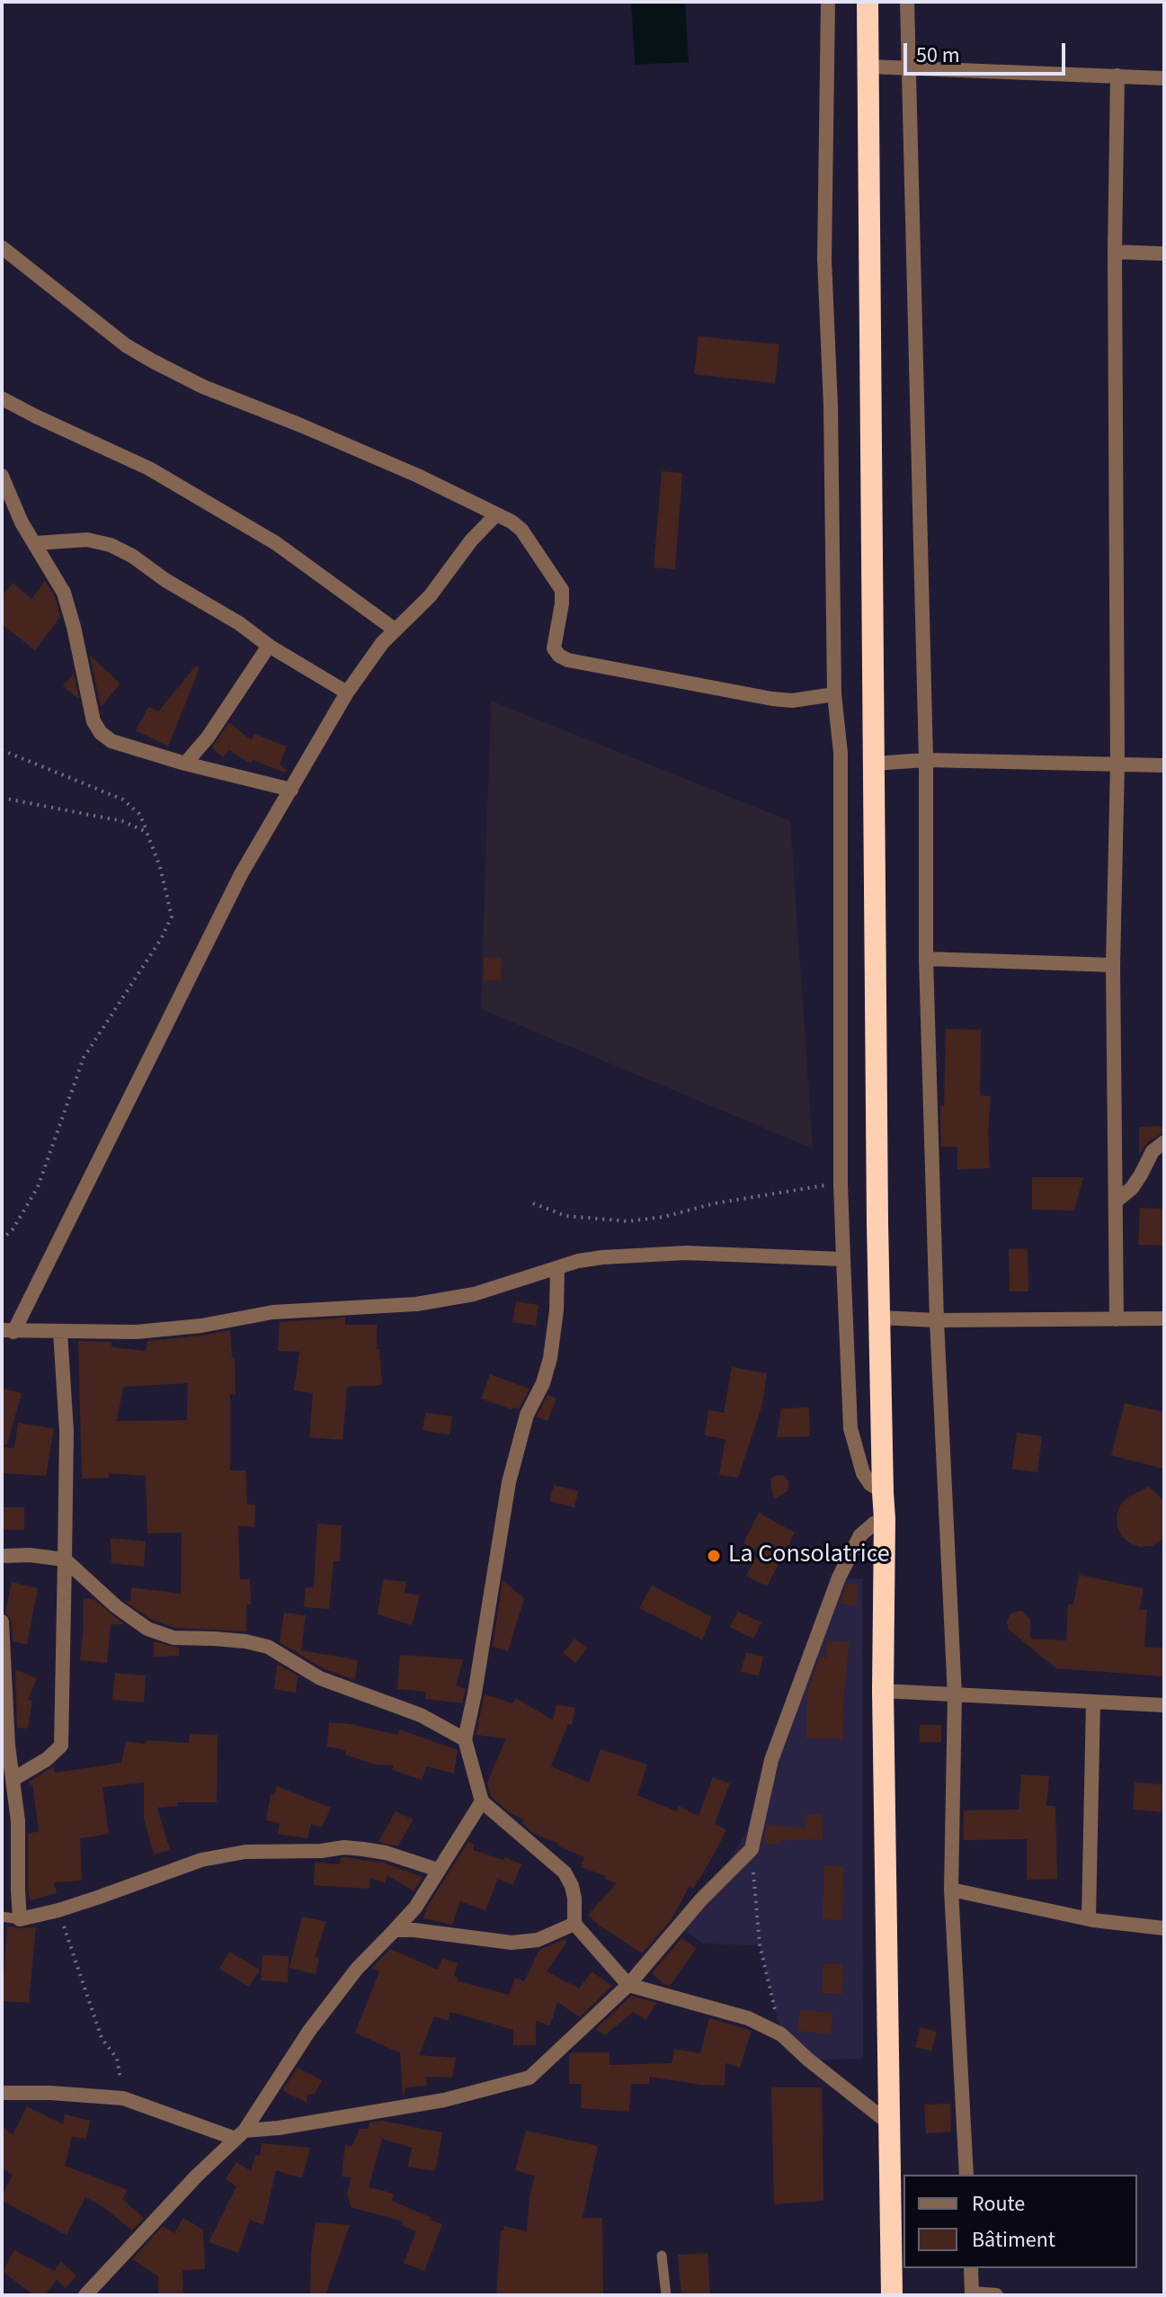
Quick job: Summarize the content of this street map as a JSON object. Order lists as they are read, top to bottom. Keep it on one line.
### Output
{"places":["La Consolatrice"],"legend":["Route","Bâtiment"],"scale_bar":"50 m"}
